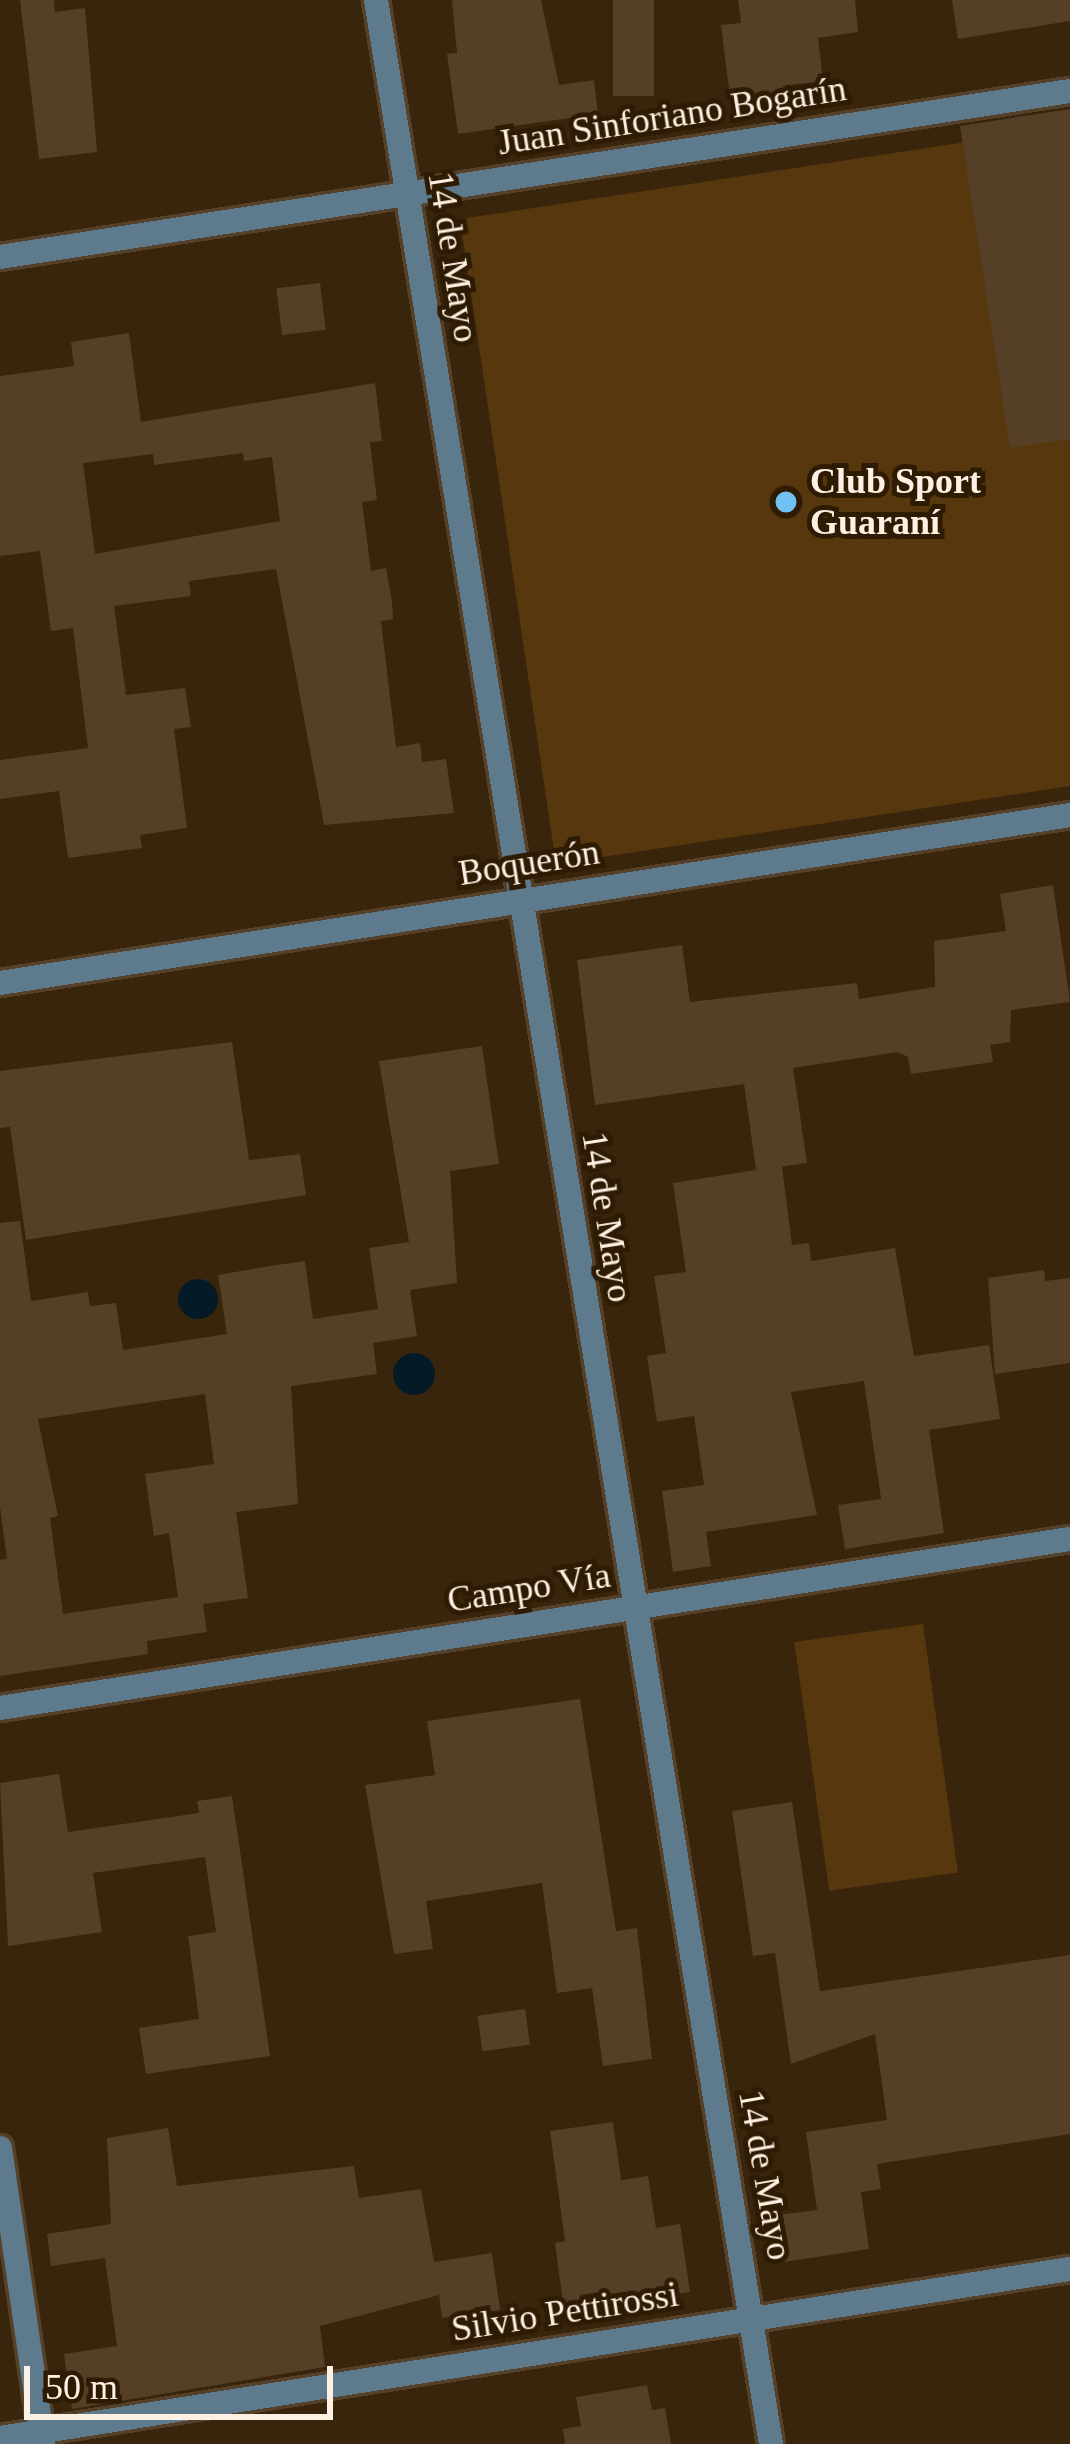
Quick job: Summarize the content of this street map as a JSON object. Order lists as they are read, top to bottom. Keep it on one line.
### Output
{"streets":{"street":["Juan Sinforiano Bogarín","14 de Mayo","Boquerón","Campo Vía","Silvio Pettirossi"]},"crossings":[["Juan Sinforiano Bogarín","14 de Mayo"],["14 de Mayo","Boquerón"],["14 de Mayo","Campo Vía"],["14 de Mayo","Silvio Pettirossi"]],"places":["Club Sport Guaraní"],"scale_bar":"50 m"}
